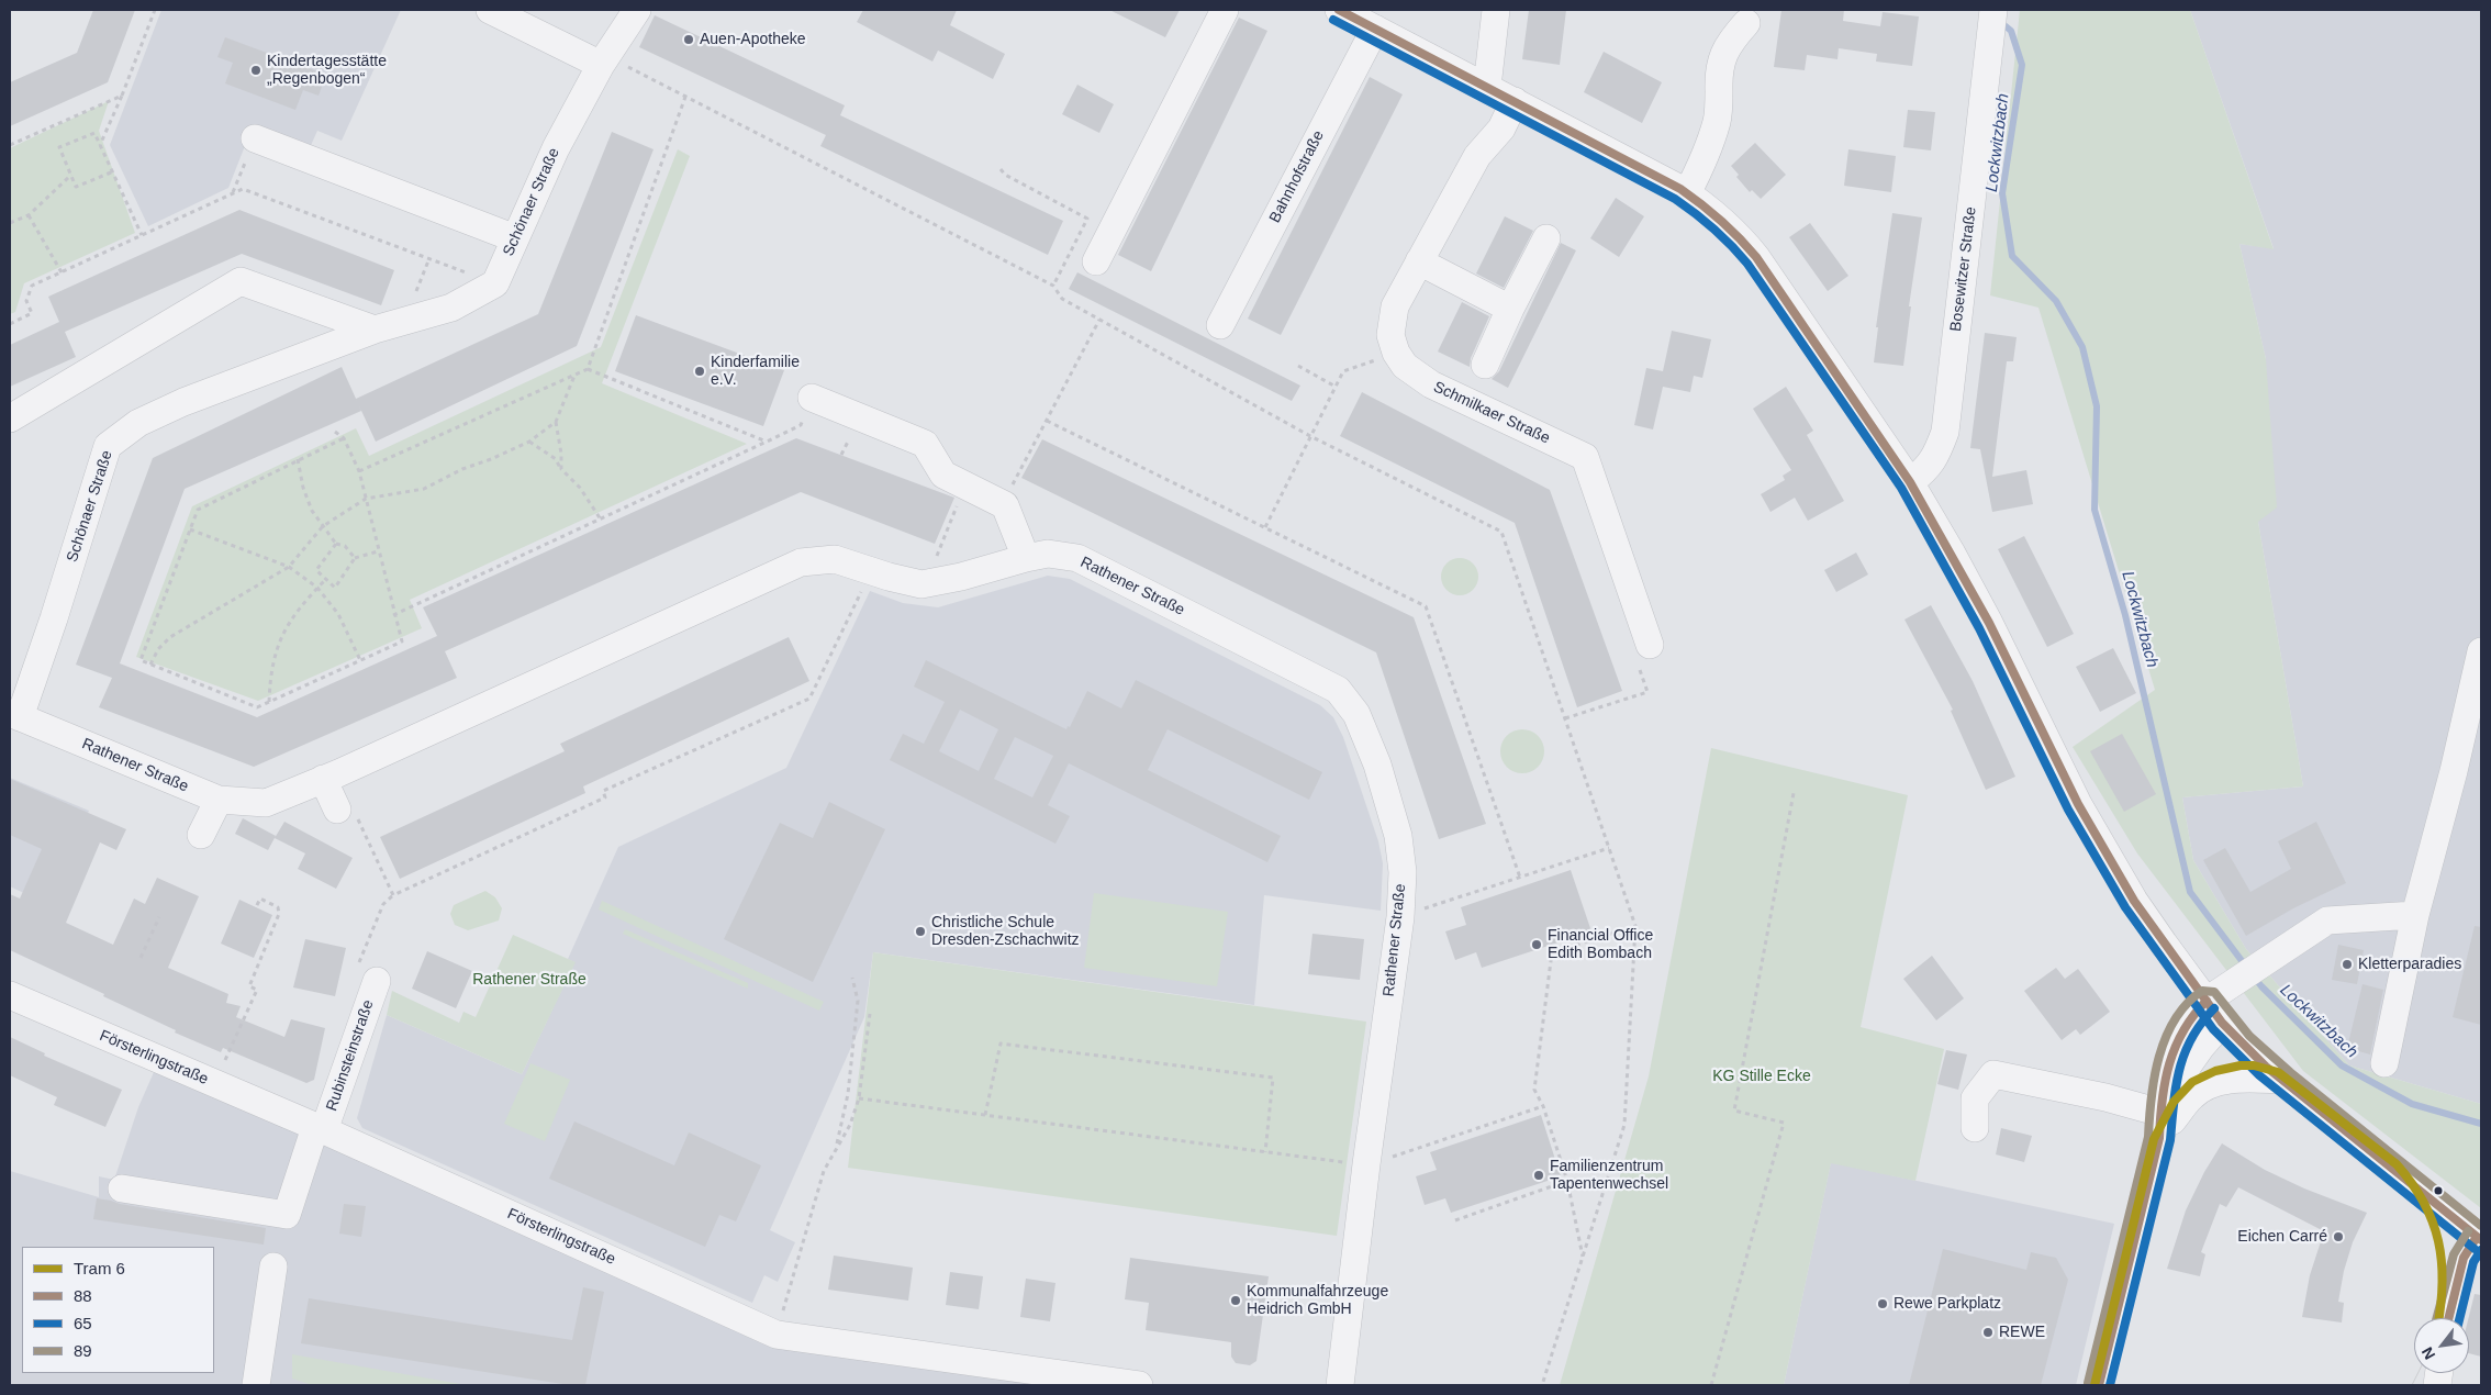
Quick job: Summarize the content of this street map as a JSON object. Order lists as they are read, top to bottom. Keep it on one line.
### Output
{"streets":{"street":["Bahnhofstraße","Schönaer Straße","Bosewitzer Straße","Schmilkaer Straße","Rathener Straße","Rubinsteinstraße","Försterlingstraße"]},"crossings":[["Schönaer Straße","Rathener Straße"],["Rubinsteinstraße","Försterlingstraße"]],"water":["Lockwitzbach"],"parks":["Rathener Straße","KG Stille Ecke"],"places":["Auen-Apotheke","Kindertagesstätte „Regenbogen“","Kinderfamilie e.V.","Christliche Schule Dresden-Zschachwitz","Financial Office Edith Bombach","Kletterparadies","Familienzentrum Tapentenwechsel","Eichen Carré","Kommunalfahrzeuge Heidrich GmbH","Rewe Parkplatz","REWE"],"lines":["transit line 88","transit line 65","transit line 89","tram line 6"],"legend":["Tram 6","88","65","89"],"north":"bottom left"}
